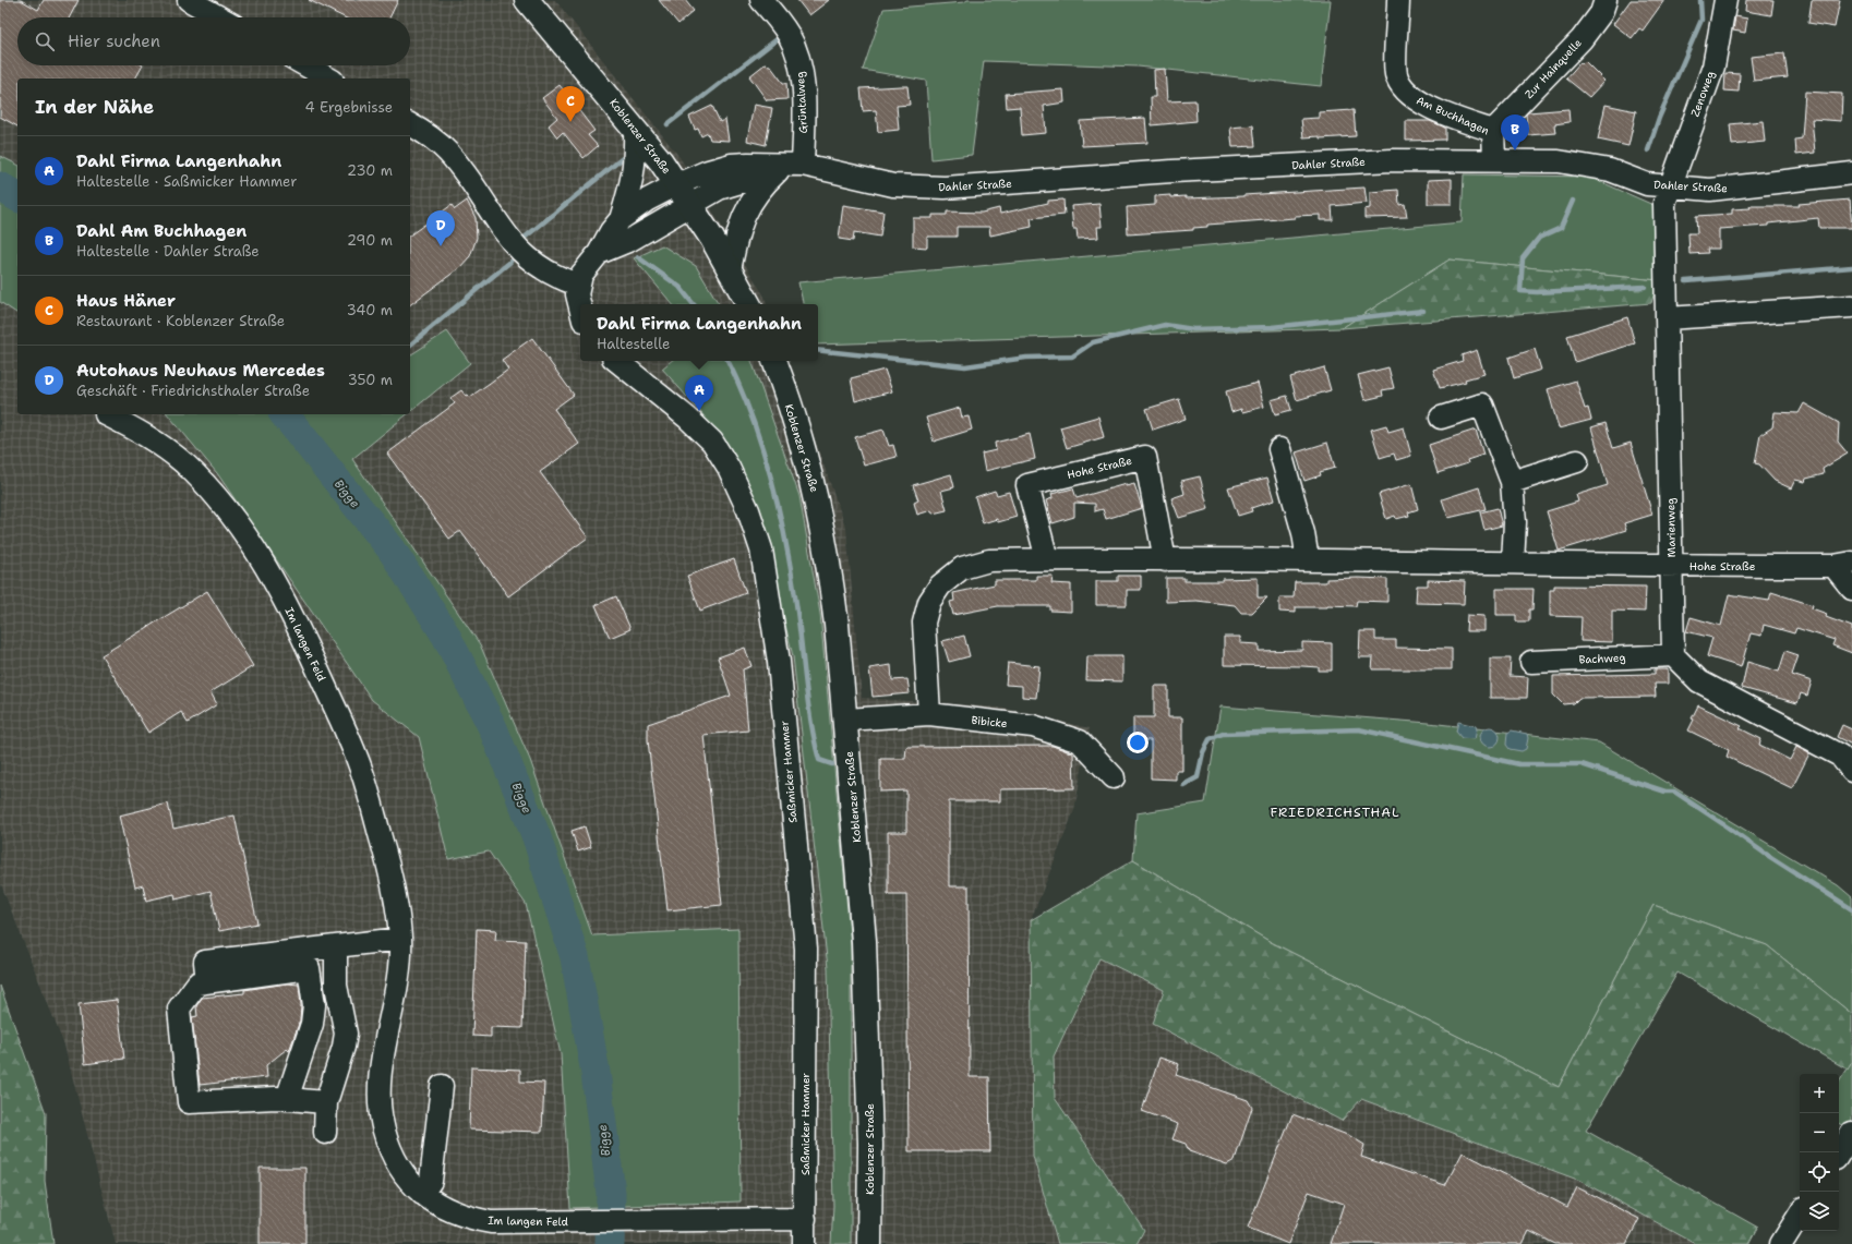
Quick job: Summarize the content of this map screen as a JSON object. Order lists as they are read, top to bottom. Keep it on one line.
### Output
{"streets":{"main road":["Koblenzer Straße"],"street":["Zur Hainquelle","Zenoweg","Grüntalweg","Am Buchhagen","Dahler Straße","Hohe Straße","Marienweg","Im langen Feld","Bachweg","Bibicke","Saßmicker Hammer"]},"crossings":[["Zur Hainquelle","Am Buchhagen"],["Zenoweg","Dahler Straße"],["Zenoweg","Marienweg"],["Grüntalweg","Dahler Straße"],["Am Buchhagen","Dahler Straße"],["Koblenzer Straße","Dahler Straße"],["Koblenzer Straße","Bibicke"],["Dahler Straße","Marienweg"],["Hohe Straße","Marienweg"],["Hohe Straße","Bibicke"],["Marienweg","Bachweg"],["Im langen Feld","Saßmicker Hammer"]],"districts":["FRIEDRICHSTHAL"],"water":["Bigge"],"page":{"search":"Hier suchen","heading":["In der Nähe","4 Ergebnisse"],"pins":["C","B","D","A"],"list":[{"mark":"A","name":"Dahl Firma Langenhahn","note":"Haltestelle · Saßmicker Hammer","value":"230 m"},{"mark":"B","name":"Dahl Am Buchhagen","note":"Haltestelle · Dahler Straße","value":"290 m"},{"mark":"C","name":"Haus Häner","note":"Restaurant · Koblenzer Straße","value":"340 m"},{"mark":"D","name":"Autohaus Neuhaus Mercedes","note":"Geschäft · Friedrichsthaler Straße","value":"350 m"}],"popup":["Dahl Firma Langenhahn","Haltestelle"],"map_buttons":["+","−"]}}
